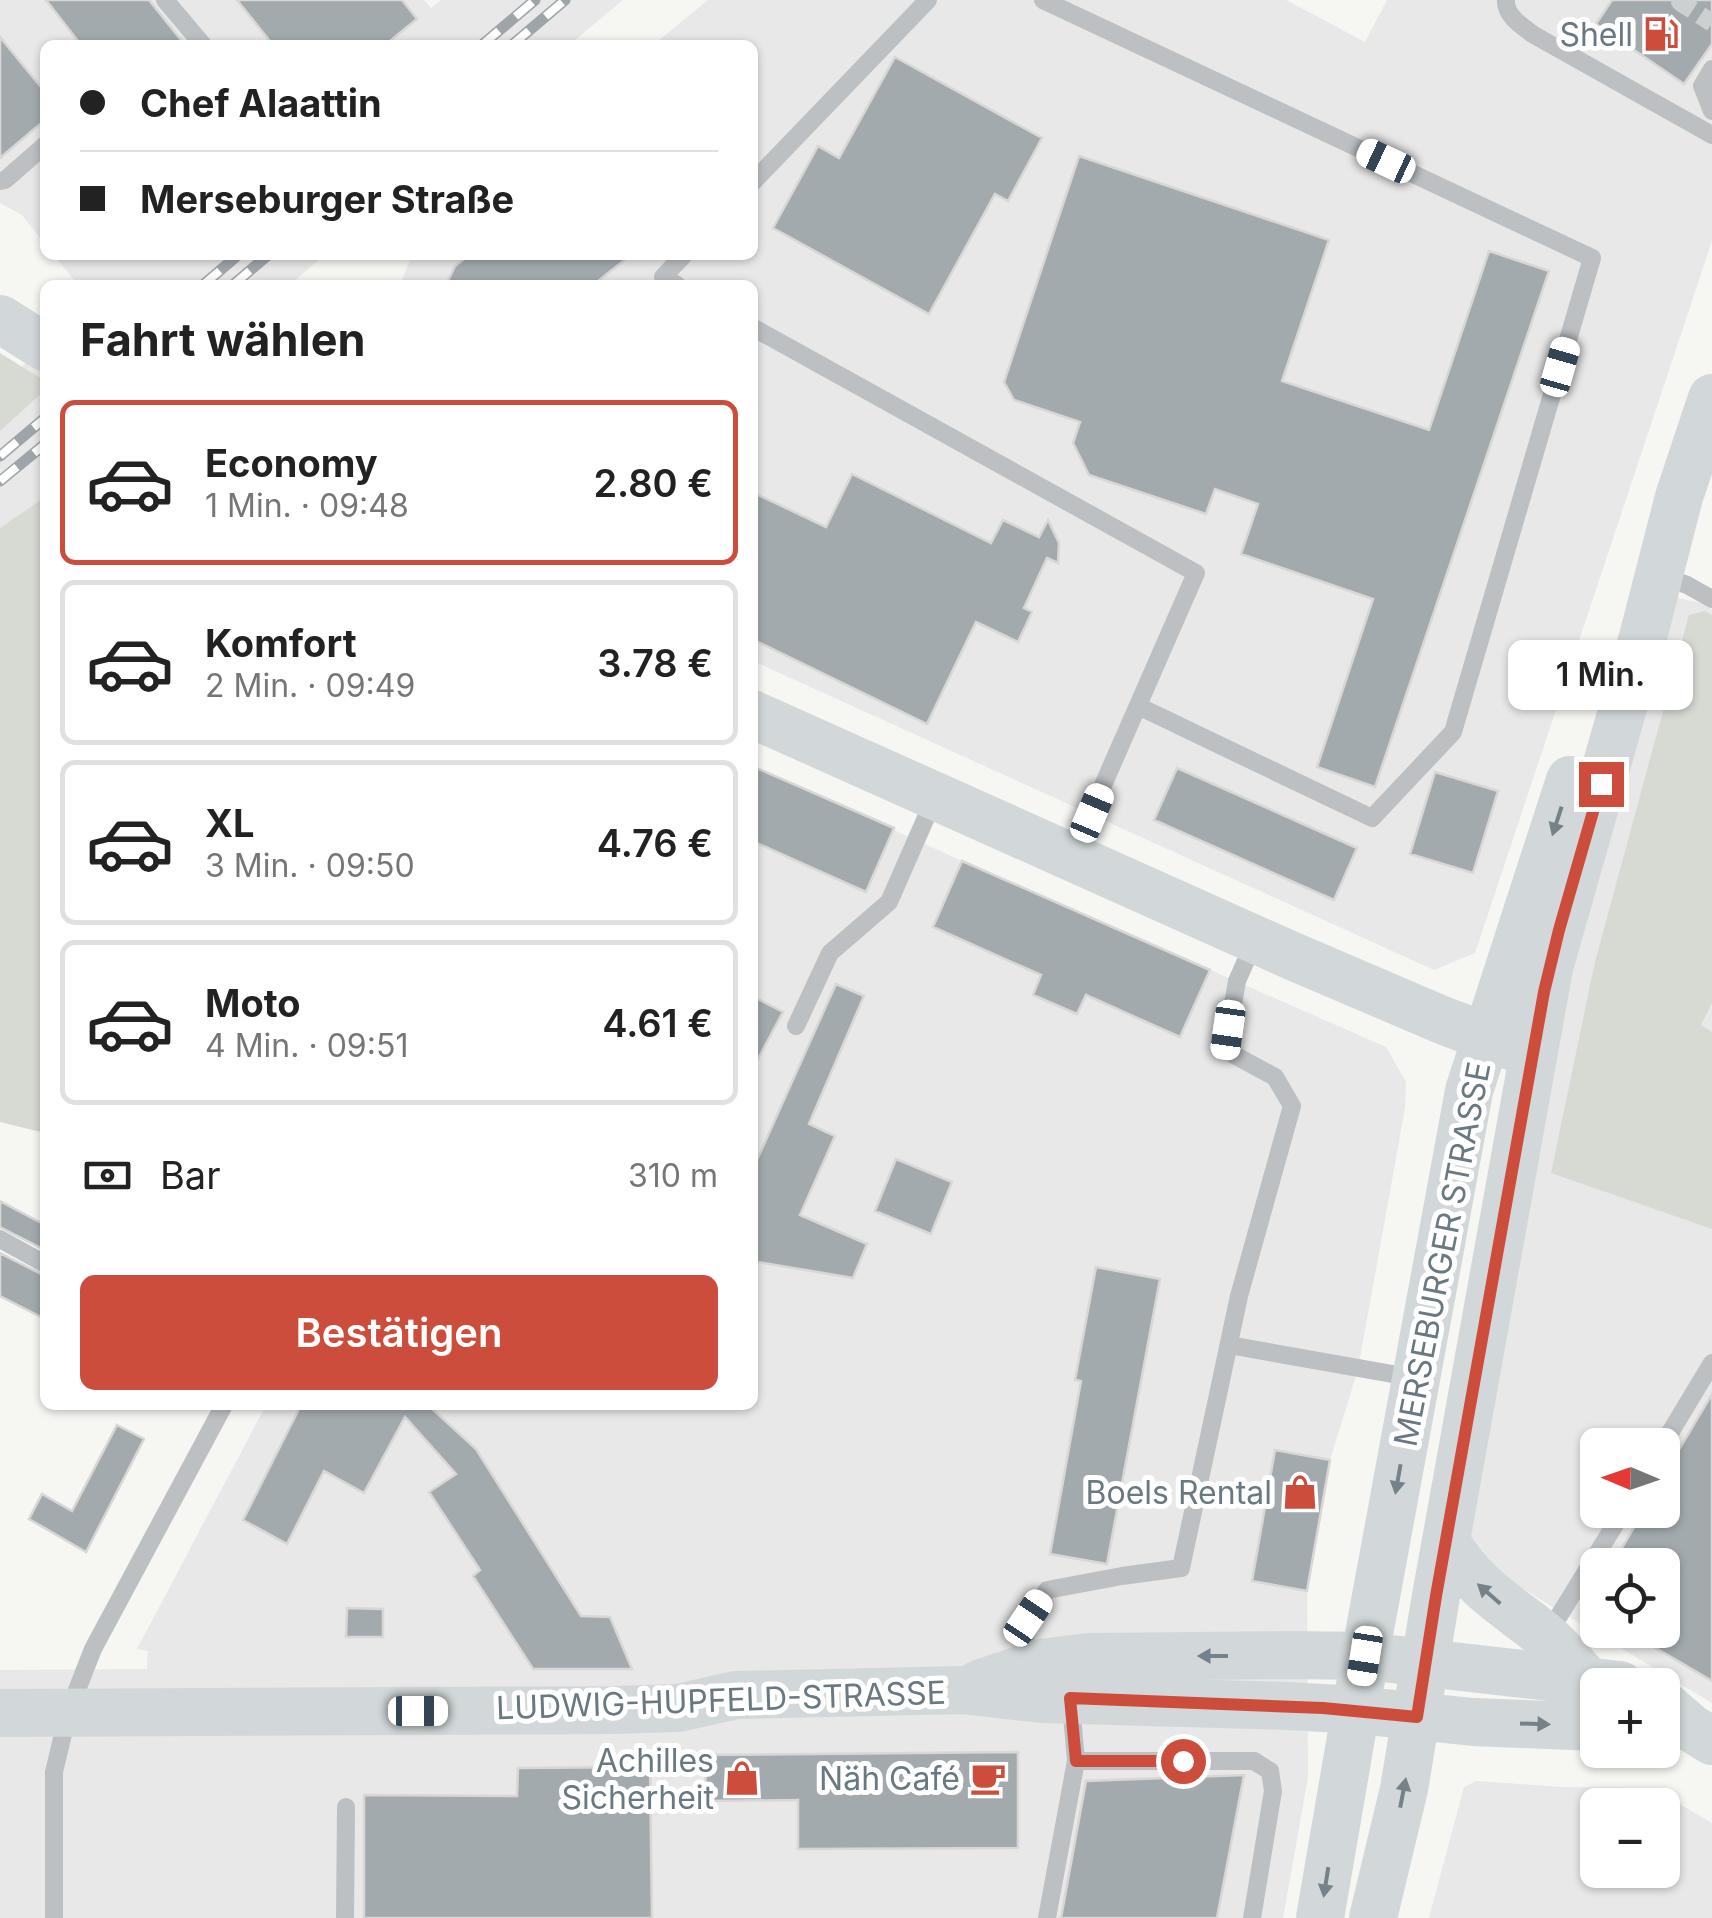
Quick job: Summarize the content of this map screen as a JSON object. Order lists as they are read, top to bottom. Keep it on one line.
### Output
{"streets":{"main road":["MERSEBURGER STRASSE","LUDWIG-HUPFELD-STRASSE"]},"crossings":[["MERSEBURGER STRASSE","LUDWIG-HUPFELD-STRASSE"]],"places":{"fuel station":["Shell"],"shop":["Boels Rental","Achilles Sicherheit"],"cafe":["Näh Café"]},"north":"left","page":{"banner":["Chef Alaattin","Merseburger Straße"],"heading":"Fahrt wählen","list":[{"name":"Economy","note":"1 Min. · 09:48","value":"2.80 €"},{"name":"Komfort","note":"2 Min. · 09:49","value":"3.78 €"},{"name":"XL","note":"3 Min. · 09:50","value":"4.76 €"},{"name":"Moto","note":"4 Min. · 09:51","value":"4.61 €"}],"bubble":"1 Min.","pay":["Bar","310 m"],"buttons":"Bestätigen","map_buttons":["+","−"]}}
